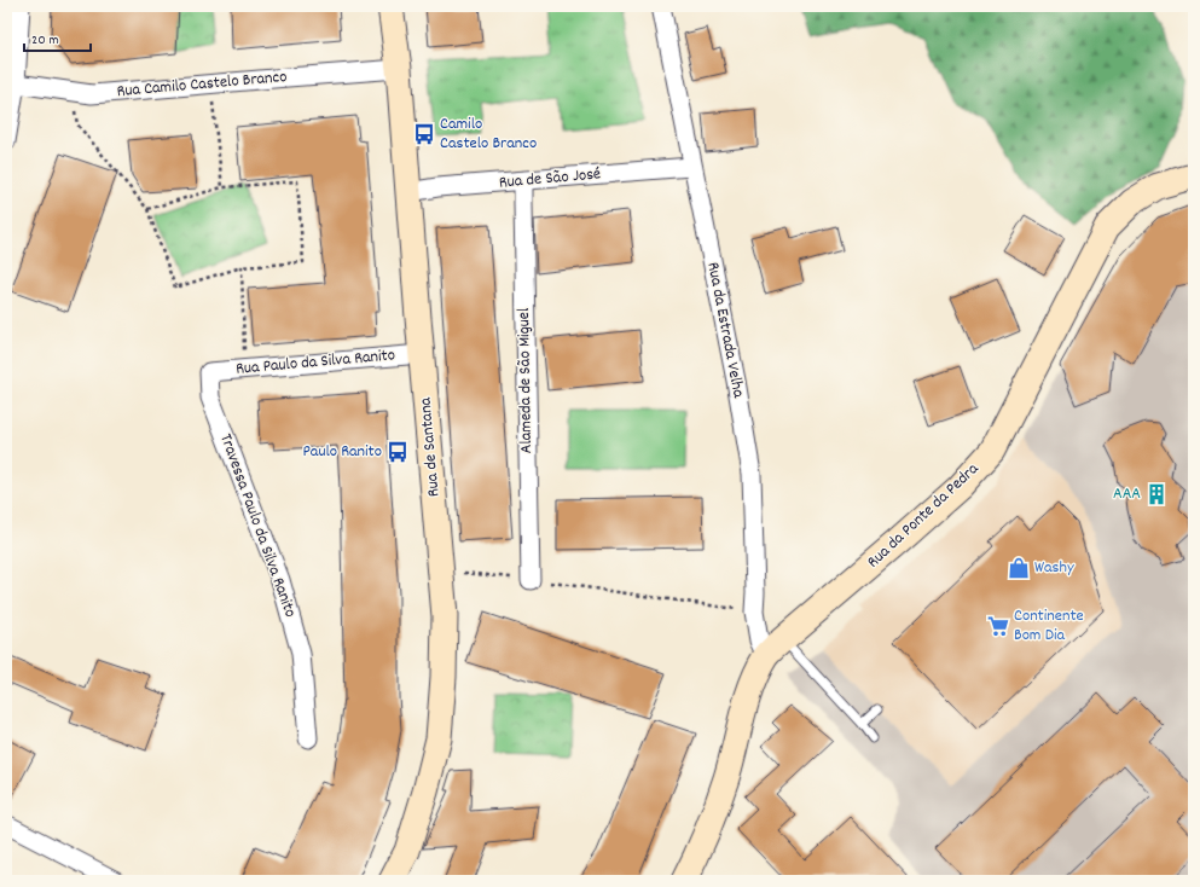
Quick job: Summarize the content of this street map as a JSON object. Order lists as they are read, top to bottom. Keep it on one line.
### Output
{"streets":{"main road":["Rua de Santana","Rua da Ponte da Pedra"],"street":["Rua Camilo Castelo Branco","Rua de São José","Rua da Estrada Velha","Rua Paulo da Silva Ranito","Alameda de São Miguel","Travessa Paulo da Silva Ranito"]},"crossings":[["Rua Camilo Castelo Branco","Rua de Santana"],["Rua de São José","Rua da Estrada Velha"],["Rua de São José","Alameda de São Miguel"],["Rua de São José","Rua de Santana"],["Rua da Estrada Velha","Rua da Ponte da Pedra"],["Rua Paulo da Silva Ranito","Rua de Santana"],["Rua Paulo da Silva Ranito","Travessa Paulo da Silva Ranito"]],"places":{"bus stop":["Camilo Castelo Branco","Paulo Ranito"],"building":["AAA"],"shop":["Washy"],"supermarket":["Continente Bom Dia"]},"scale_bar":"20 m"}
